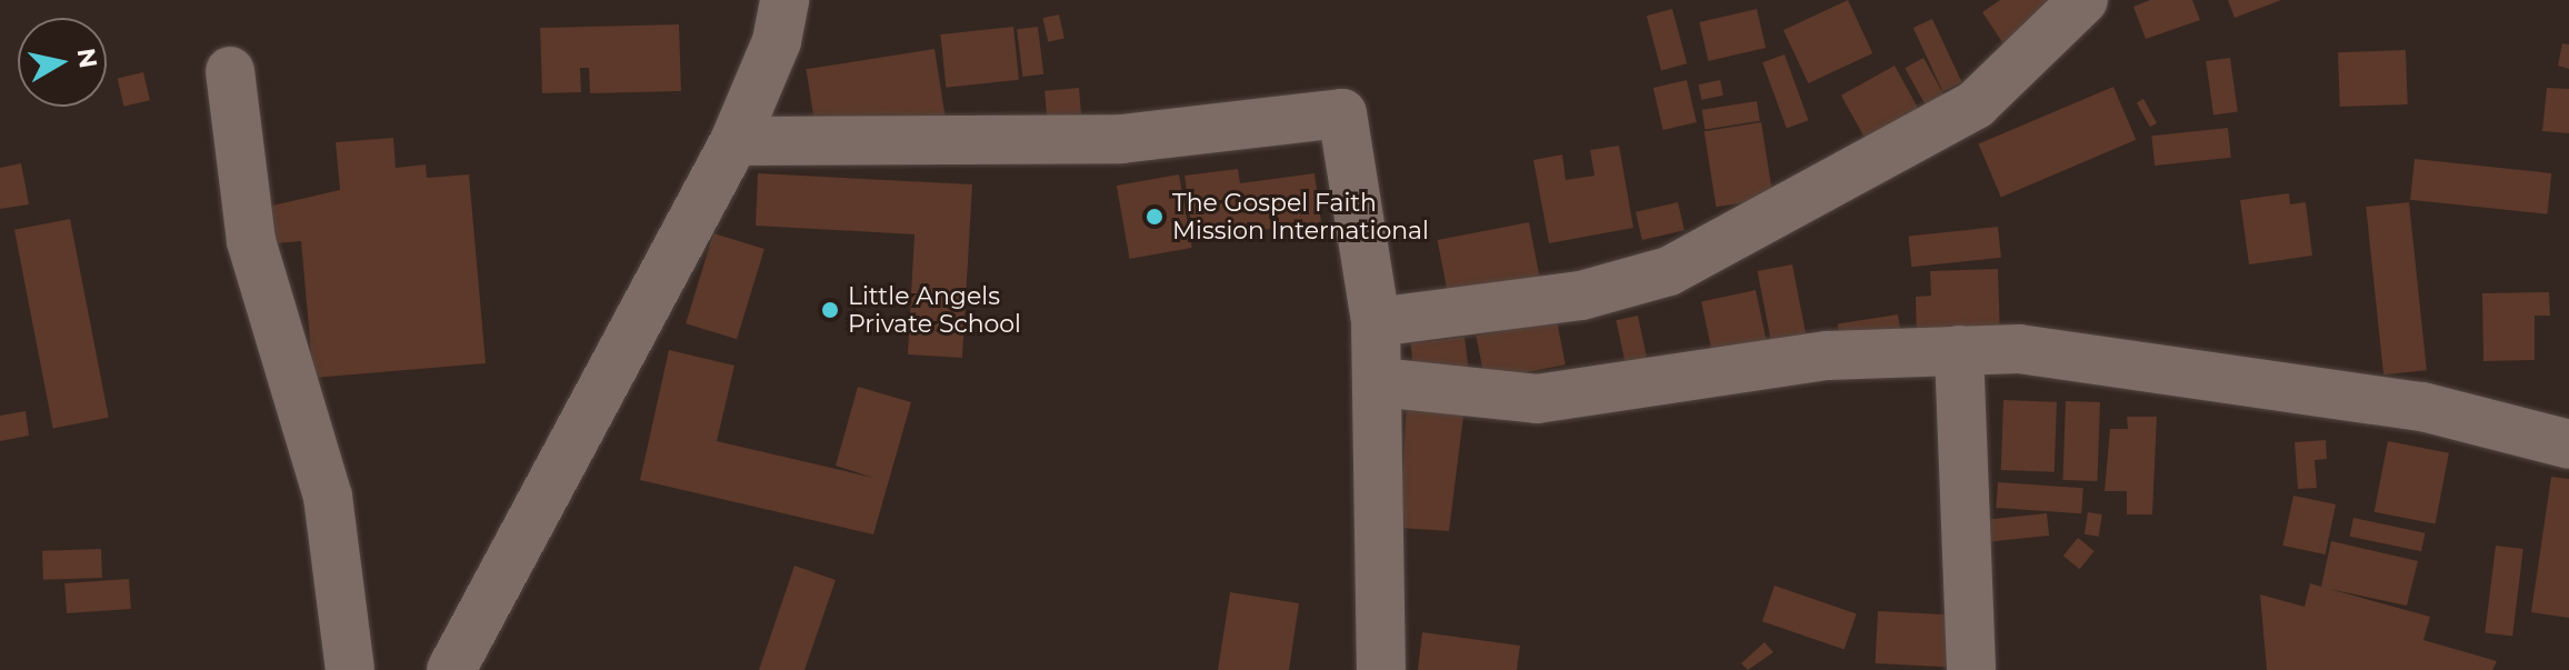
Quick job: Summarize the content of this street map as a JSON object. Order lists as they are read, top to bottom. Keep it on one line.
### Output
{"places":["The Gospel Faith Mission International","Little Angels Private School"],"north":"right"}
